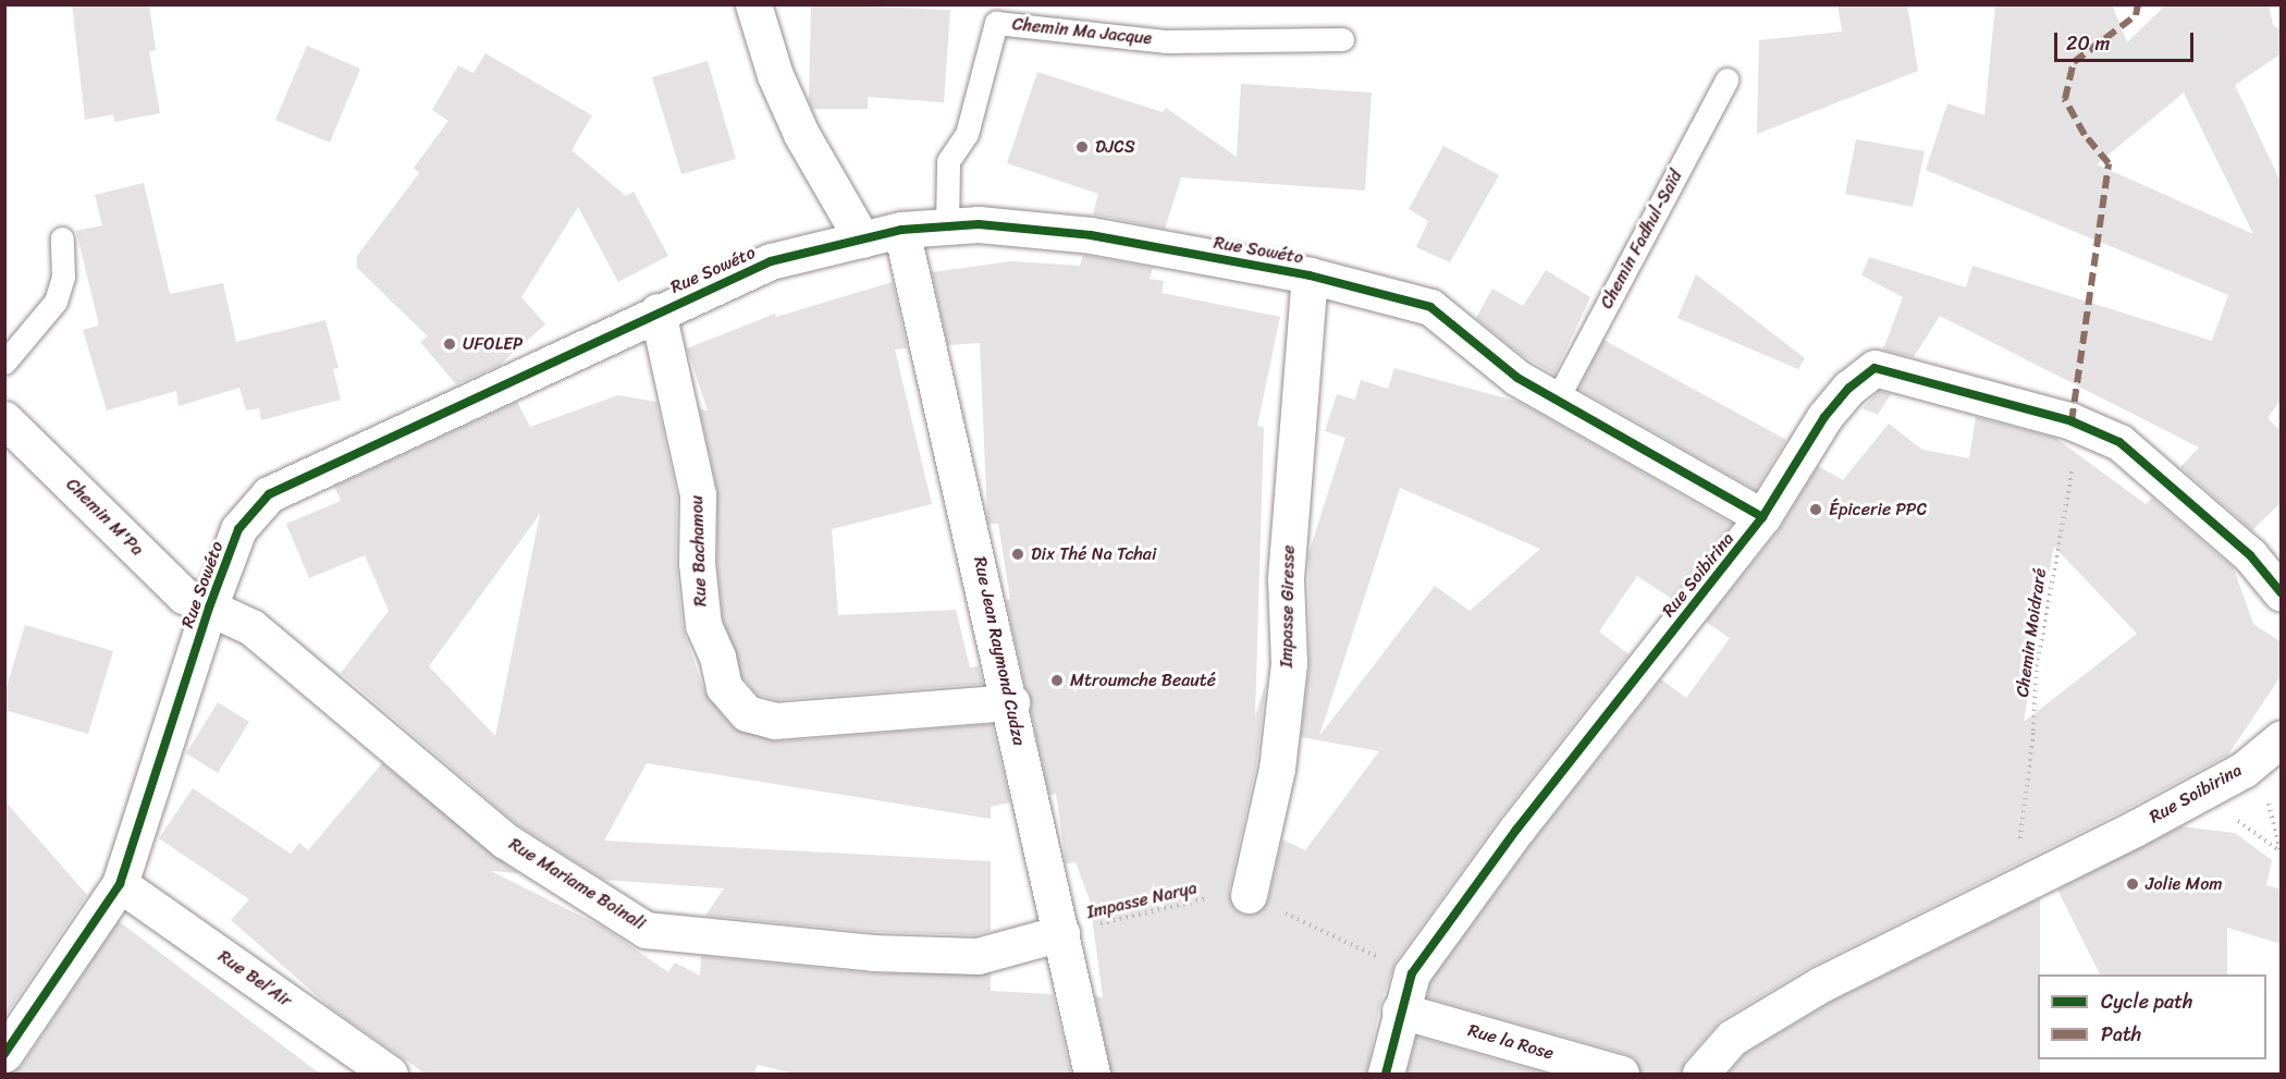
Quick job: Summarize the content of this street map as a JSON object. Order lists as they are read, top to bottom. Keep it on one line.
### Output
{"streets":{"street":["Rue Sowéto","Chemin M'Pa","Rue Bachamou","Rue Soibirina","Impasse Giresse","Rue Jean Raymond Cudza","Rue Mariame Boinali","Rue Bel’Air","Rue la Rose"],"lane":["Chemin Ma Jacque","Chemin Fadhul-Saïd"],"path":["Chemin Moidraré","Impasse Narya"]},"crossings":[["Chemin Ma Jacque","Rue Sowéto"],["Chemin Fadhul-Saïd","Rue Sowéto"],["Rue Sowéto","Chemin M'Pa"],["Rue Sowéto","Rue Bachamou"],["Rue Sowéto","Rue Soibirina"],["Rue Sowéto","Impasse Giresse"],["Rue Sowéto","Rue Jean Raymond Cudza"],["Rue Sowéto","Rue Mariame Boinali"],["Rue Sowéto","Rue Bel’Air"],["Chemin M'Pa","Rue Mariame Boinali"],["Rue Bachamou","Rue Jean Raymond Cudza"],["Rue Soibirina","Chemin Moidraré"],["Rue Soibirina","Rue la Rose"],["Impasse Giresse","Impasse Narya"],["Rue Jean Raymond Cudza","Rue Mariame Boinali"],["Rue Jean Raymond Cudza","Impasse Narya"],["Rue Mariame Boinali","Impasse Narya"]],"places":["DJCS","UFOLEP","Épicerie PPC","Dix Thé Na Tchai","Mtroumche Beauté","Jolie Mom"],"legend":["Cycle path","Path"],"scale_bar":"20 m"}
